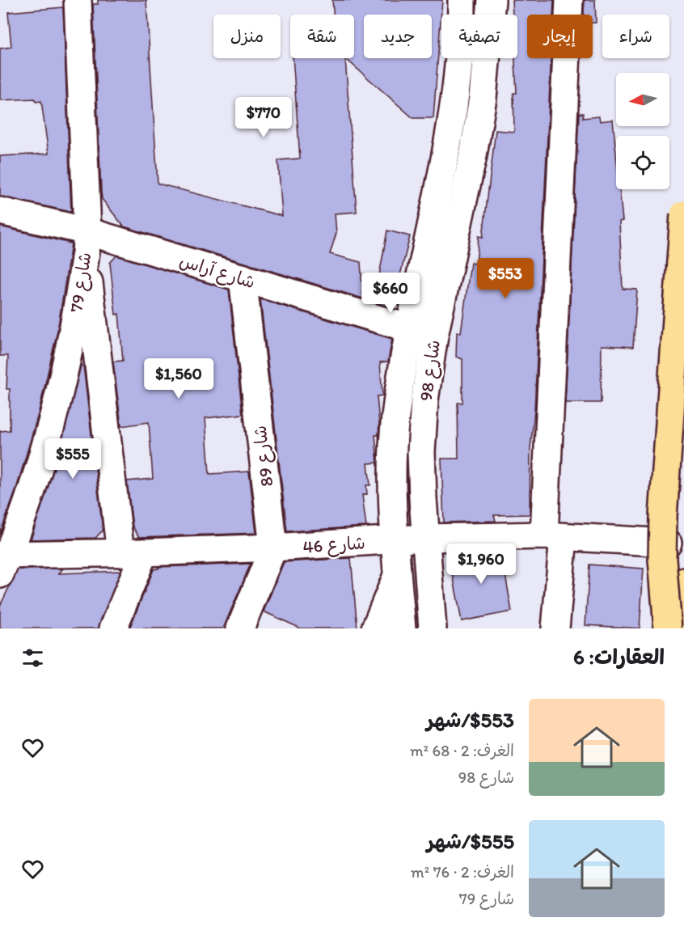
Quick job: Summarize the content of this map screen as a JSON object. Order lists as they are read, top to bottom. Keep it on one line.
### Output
{"streets":{"street":["شارع آراس","شارع 79","شارع 98","شارع 89","شارع 46"]},"crossings":[["شارع آراس","شارع 79"],["شارع آراس","شارع 98"],["شارع آراس","شارع 89"],["شارع 79","شارع 46"],["شارع 98","شارع 46"],["شارع 89","شارع 46"]],"north":"left","page":{"chip":["شراء","إيجار","تصفية","جديد","شقة","منزل"],"price":["$770","$553","$660","$1,560","$555","$1,960"],"heading":"العقارات: 6","list":[{"name":"$553/شهر","note":"الغرف: 2 · 68 m² · شارع 98"},{"name":"$555/شهر","note":"الغرف: 2 · 76 m² · شارع 79"}]}}
